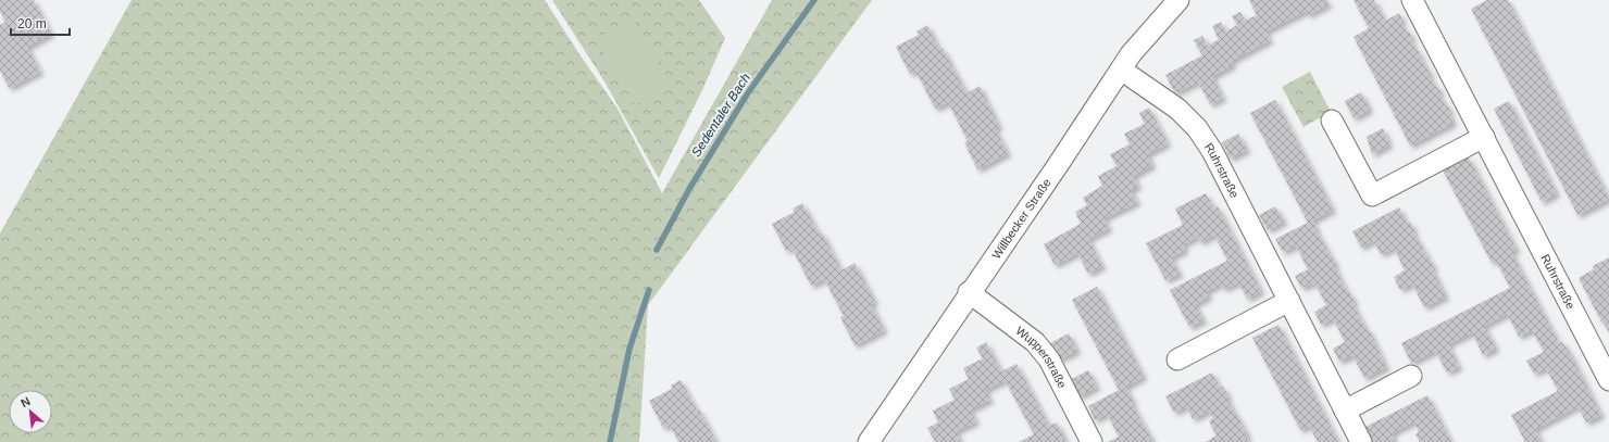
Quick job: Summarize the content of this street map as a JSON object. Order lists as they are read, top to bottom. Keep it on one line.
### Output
{"streets":{"street":["Ruhrstraße","Willbecker Straße","Wupperstraße"]},"crossings":[["Ruhrstraße","Willbecker Straße"],["Willbecker Straße","Wupperstraße"]],"water":["Sedentaler Bach"],"scale_bar":"20 m","north":"top left"}
